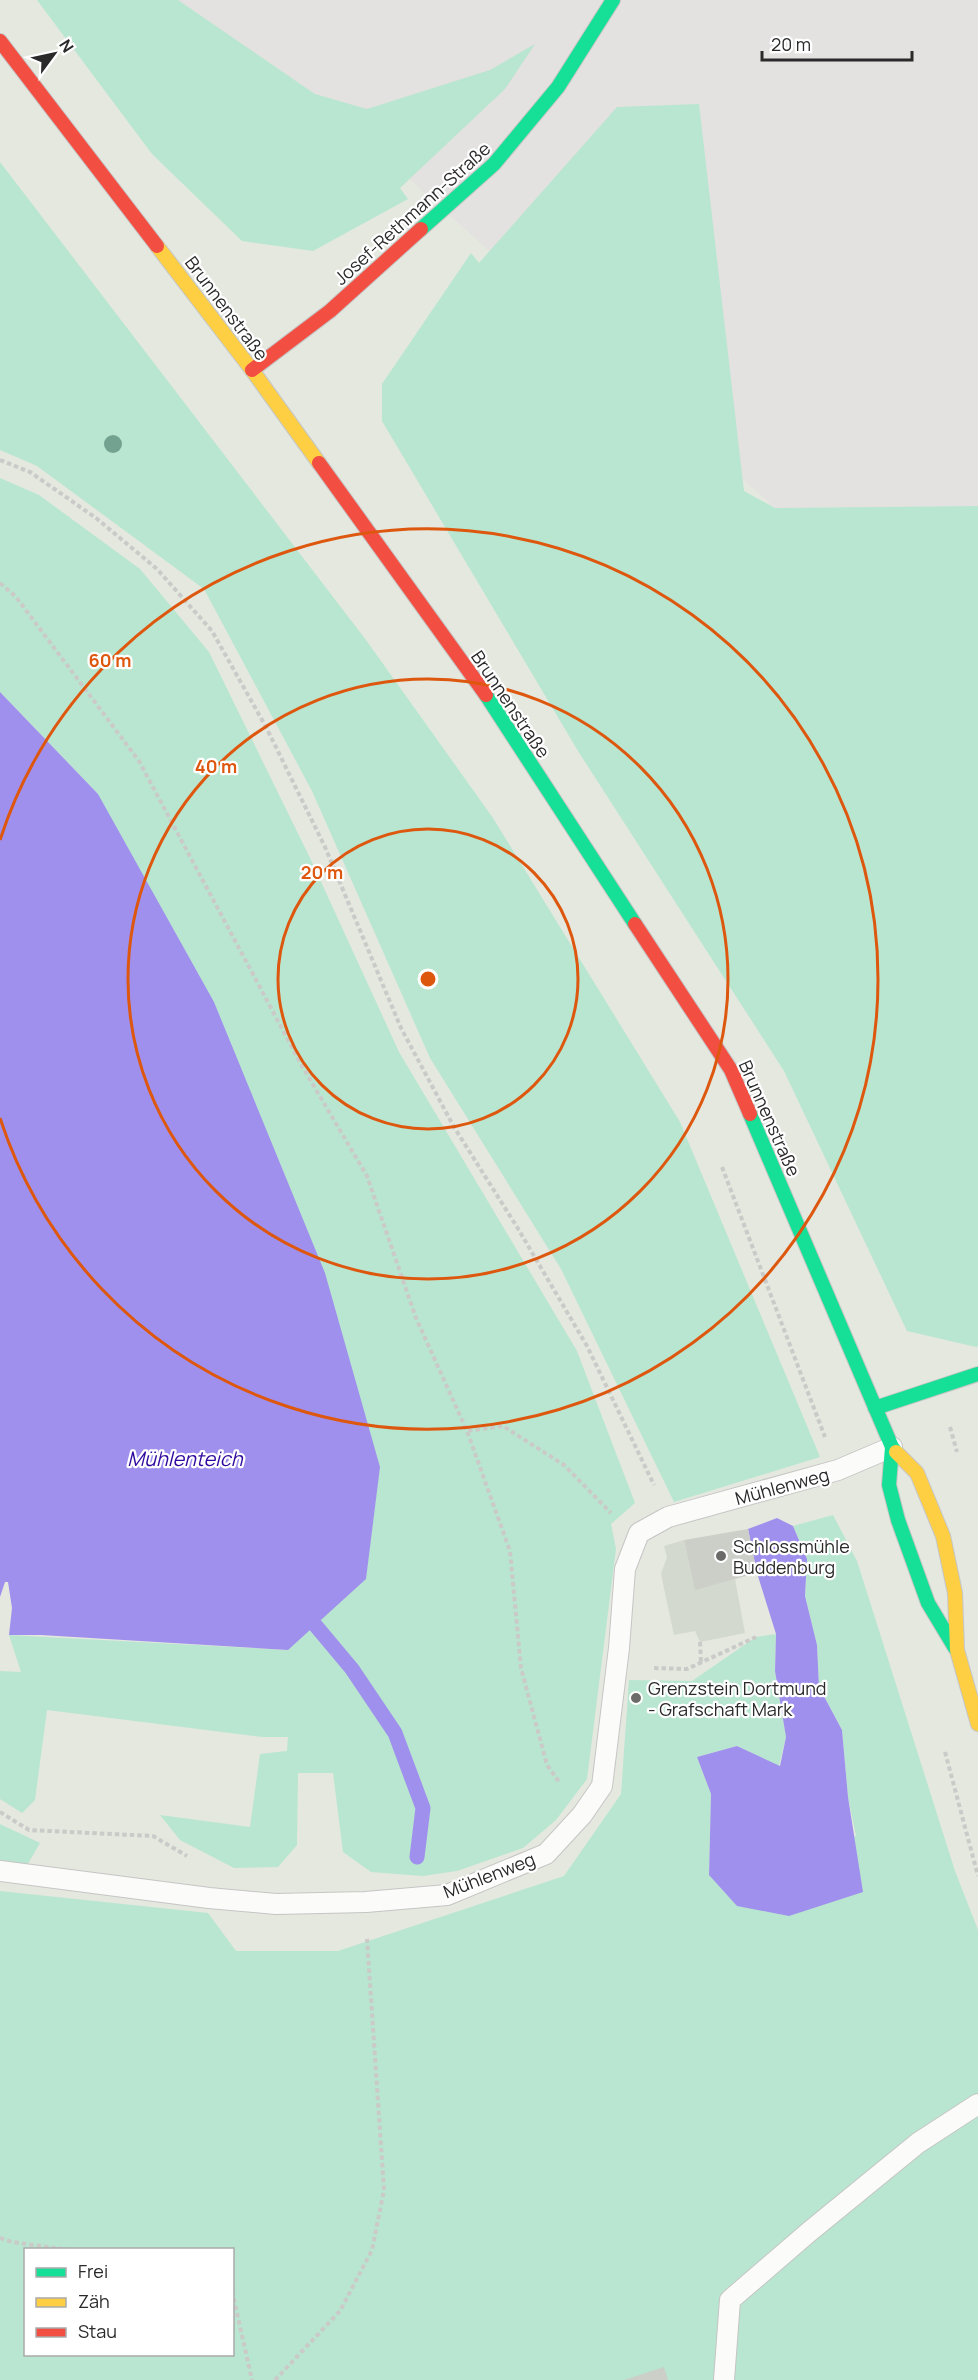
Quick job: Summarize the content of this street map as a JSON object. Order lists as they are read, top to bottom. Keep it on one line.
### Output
{"streets":{"street":["Josef-Rethmann-Straße","Brunnenstraße"],"lane":["Mühlenweg"]},"crossings":[["Josef-Rethmann-Straße","Brunnenstraße"],["Brunnenstraße","Mühlenweg"]],"water":["Mühlenteich"],"places":["Schlossmühle Buddenburg","Grenzstein Dortmund - Grafschaft Mark"],"legend":["Frei","Zäh","Stau"],"scale_bar":"20 m","north":"top right","rings":["60 m","40 m","20 m"]}
